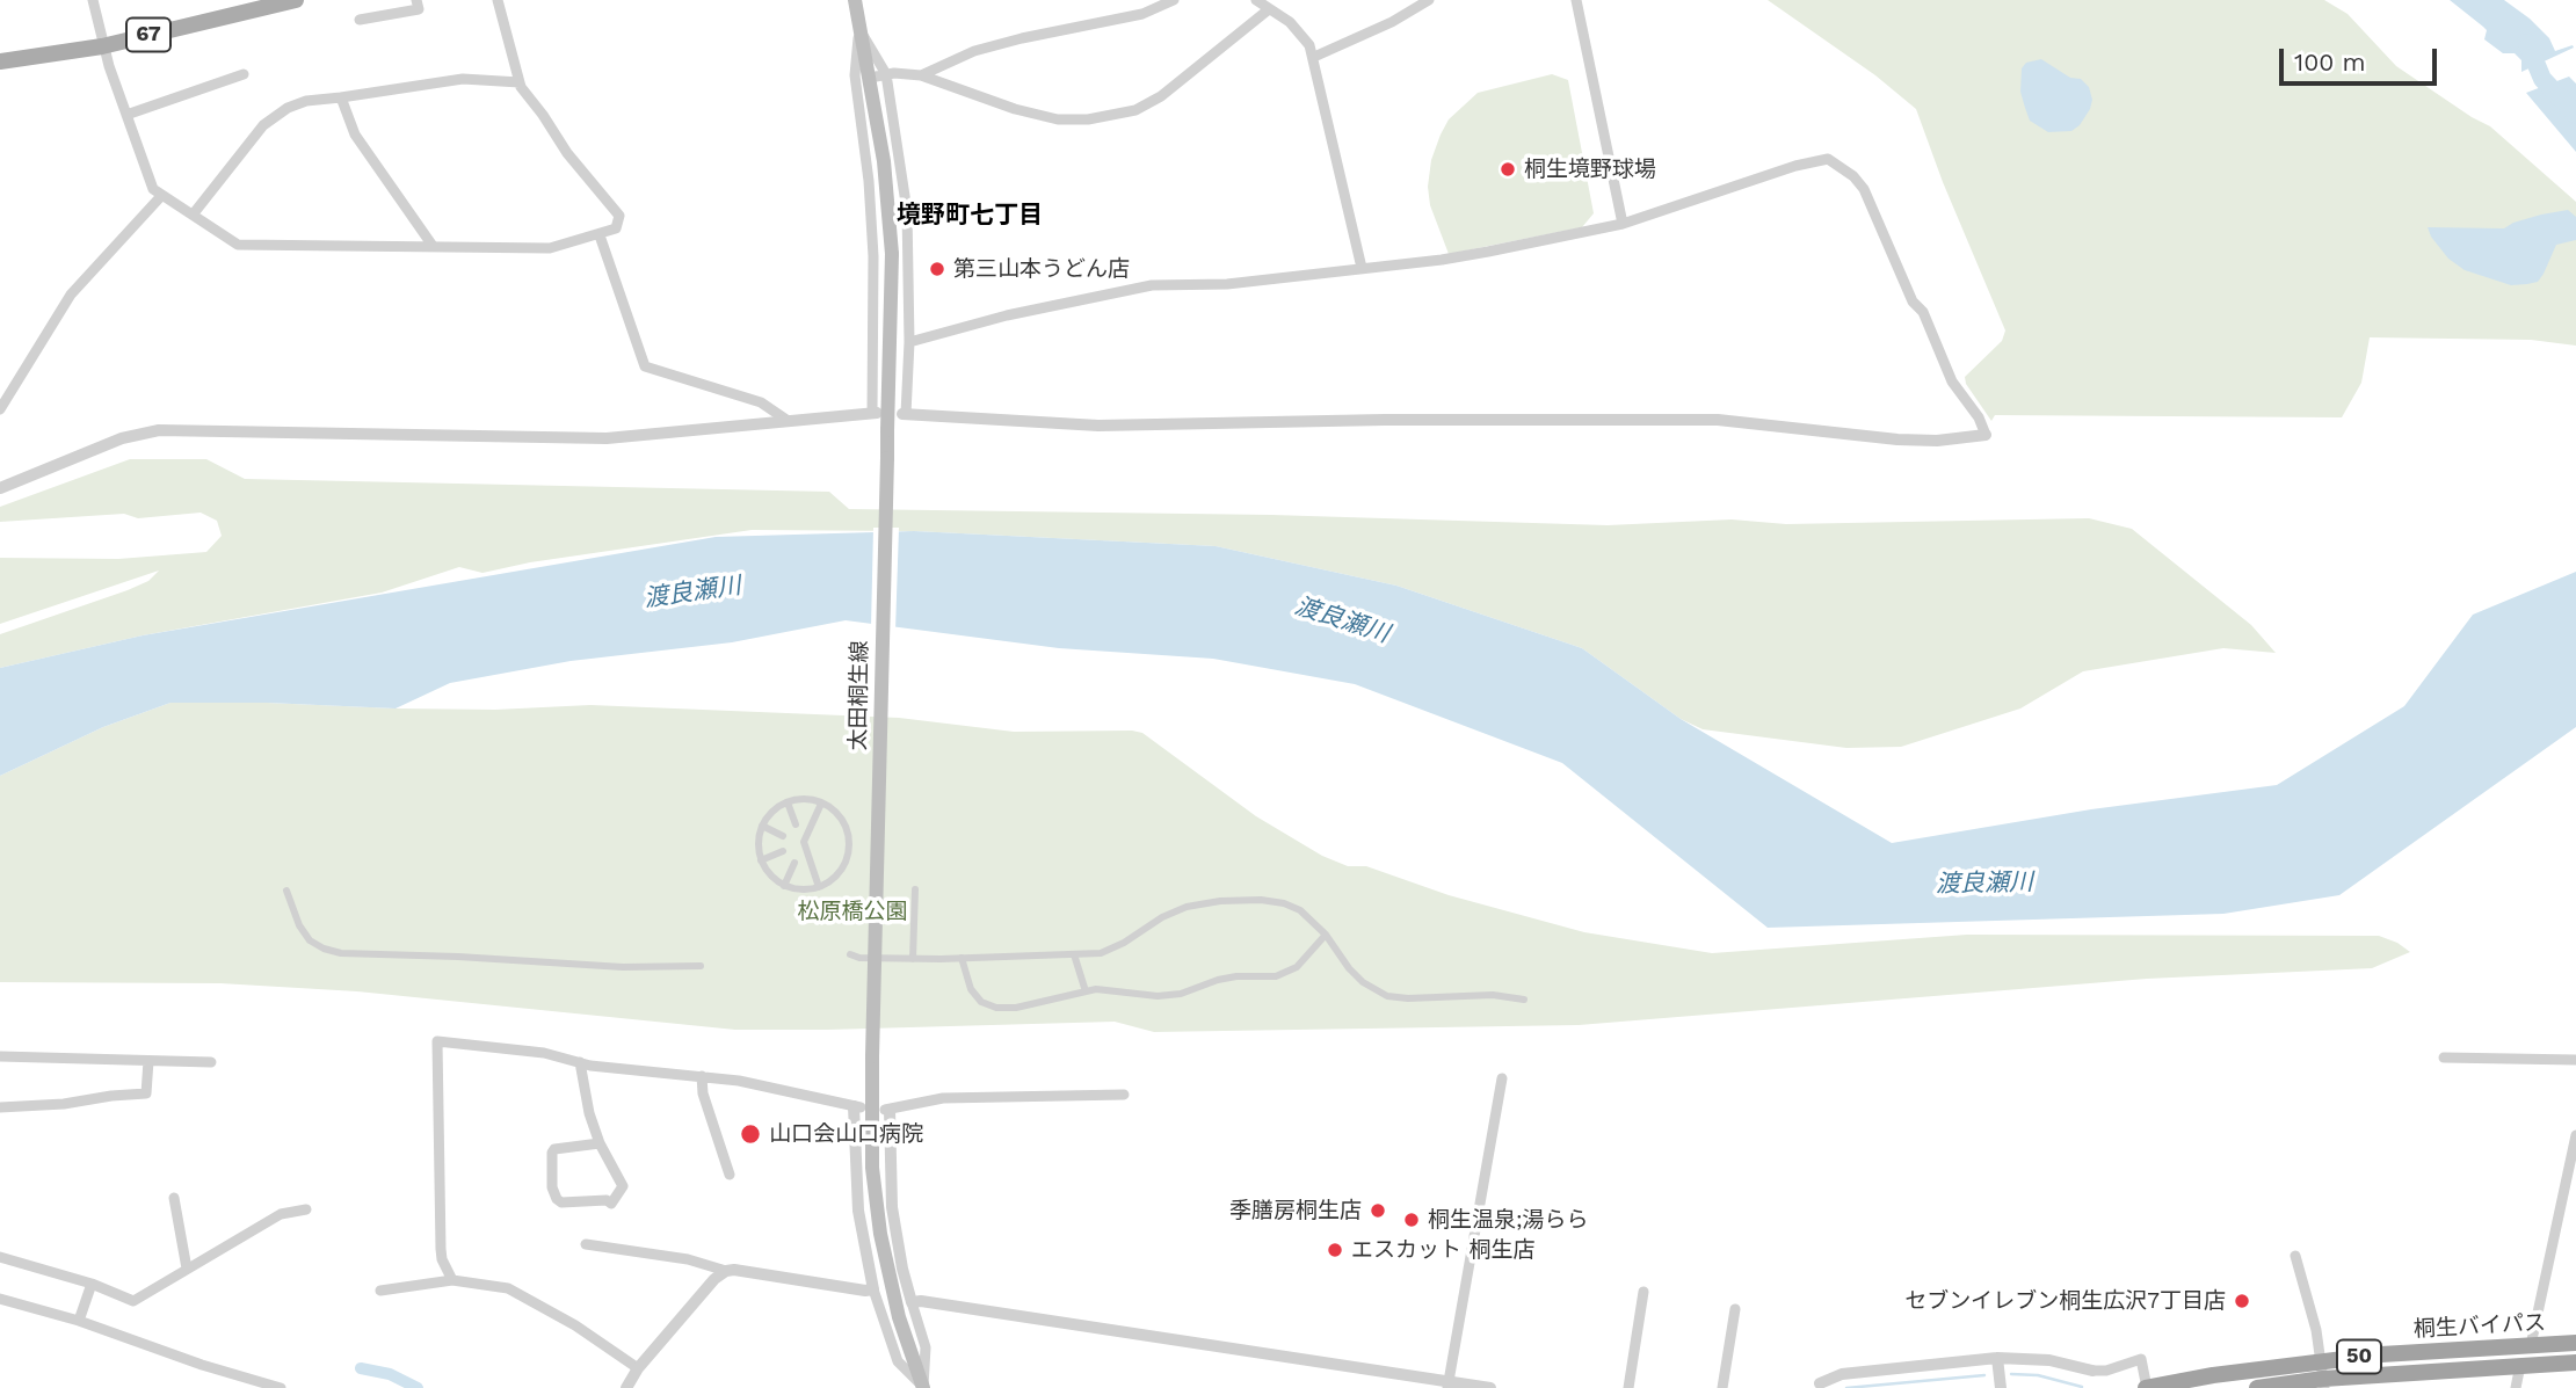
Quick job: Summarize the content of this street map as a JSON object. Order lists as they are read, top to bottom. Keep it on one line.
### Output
{"streets":{"highway":["桐生バイパス","50"],"main road":["67","太田桐生線"]},"districts":["境野町七丁目"],"water":["渡良瀬川"],"parks":["松原橋公園"],"places":["桐生境野球場","第三山本うどん店","山口会山口病院","季膳房桐生店","桐生温泉;湯らら","エスカット 桐生店","セブンイレブン桐生広沢7丁目店"],"scale_bar":"100 m"}
